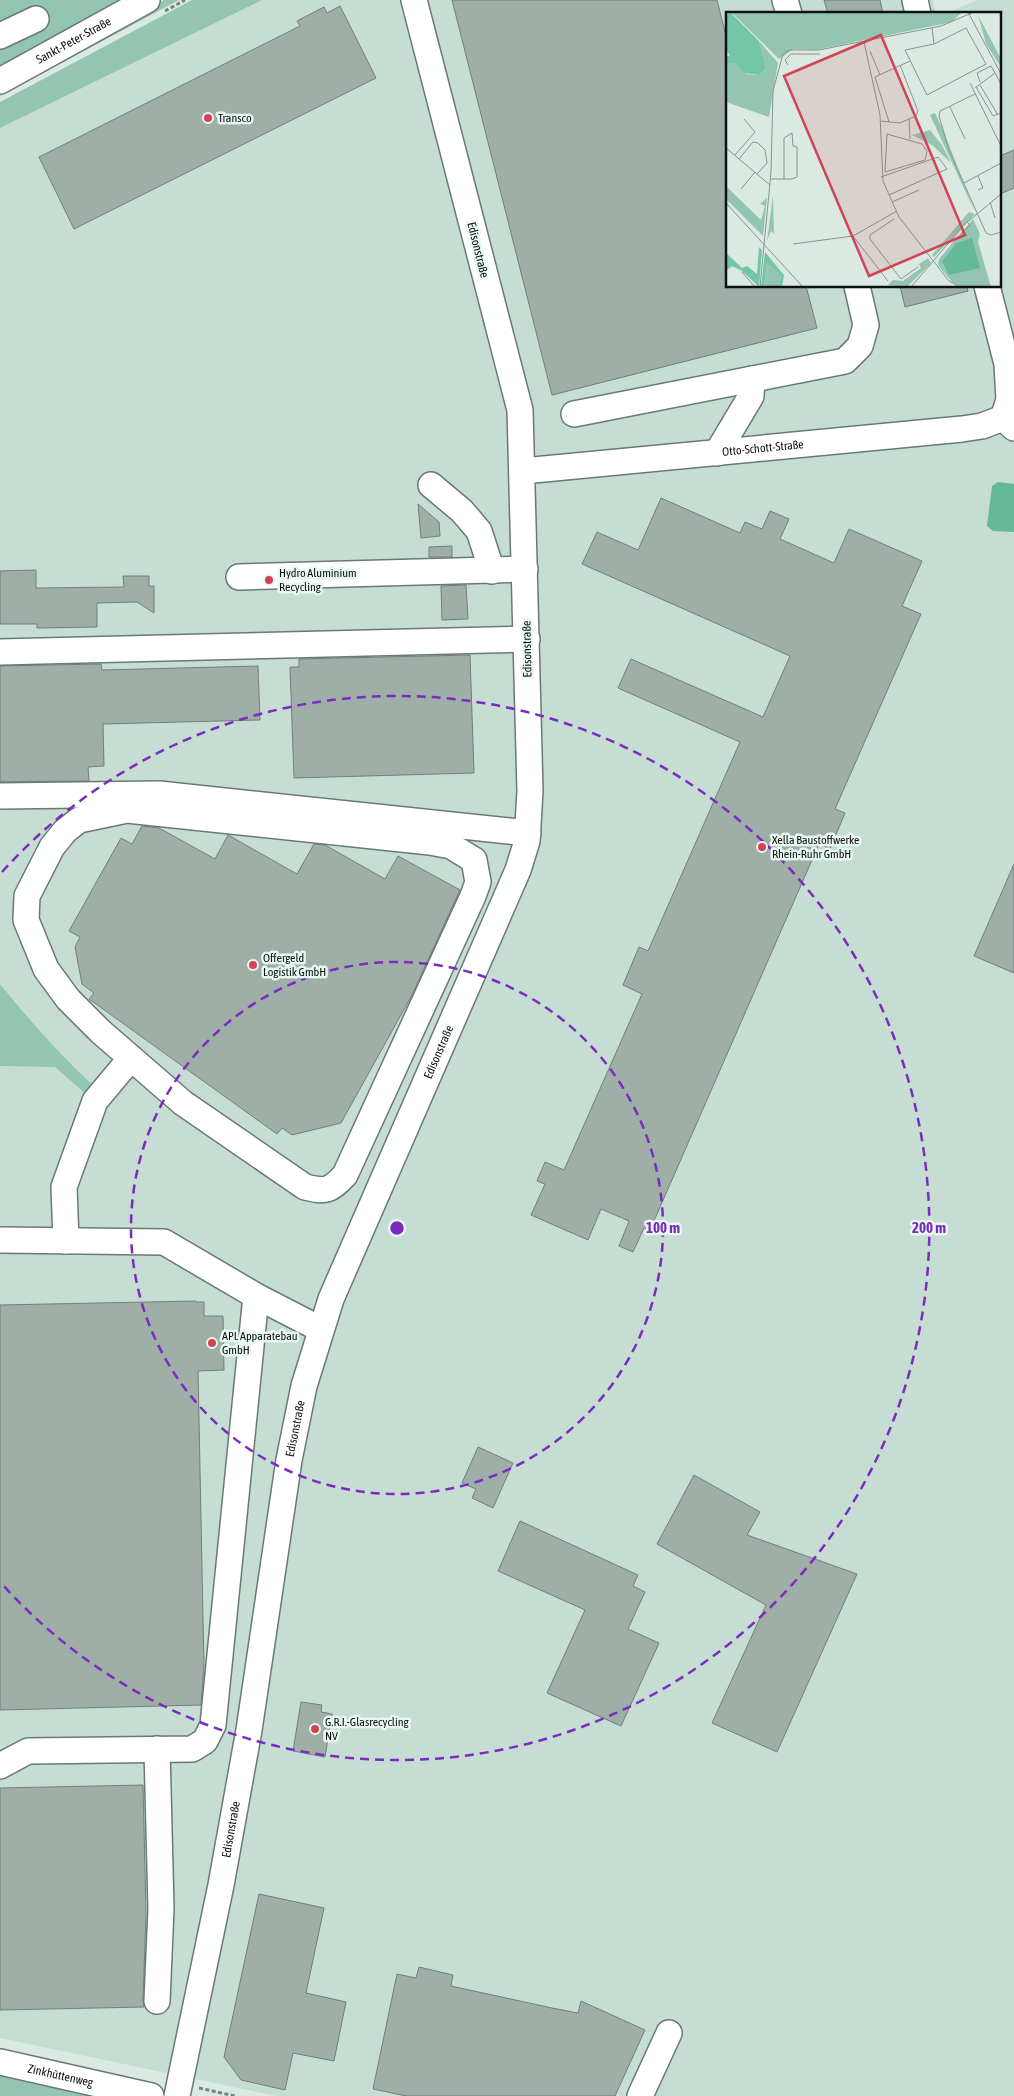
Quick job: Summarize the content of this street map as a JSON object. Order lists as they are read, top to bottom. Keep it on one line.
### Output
{"streets":{"street":["Sankt-Peter-Straße","Edisonstraße","Otto-Schott-Straße","Zinkhüttenweg"]},"crossings":[["Edisonstraße","Otto-Schott-Straße"]],"places":["Transco","Hydro Aluminium Recycling","Xella Baustoffwerke Rhein-Ruhr GmbH","Offergeld Logistik GmbH","APL Apparatebau GmbH","G.R.I.-Glasrecycling NV"],"rings":["100 m","200 m"]}
